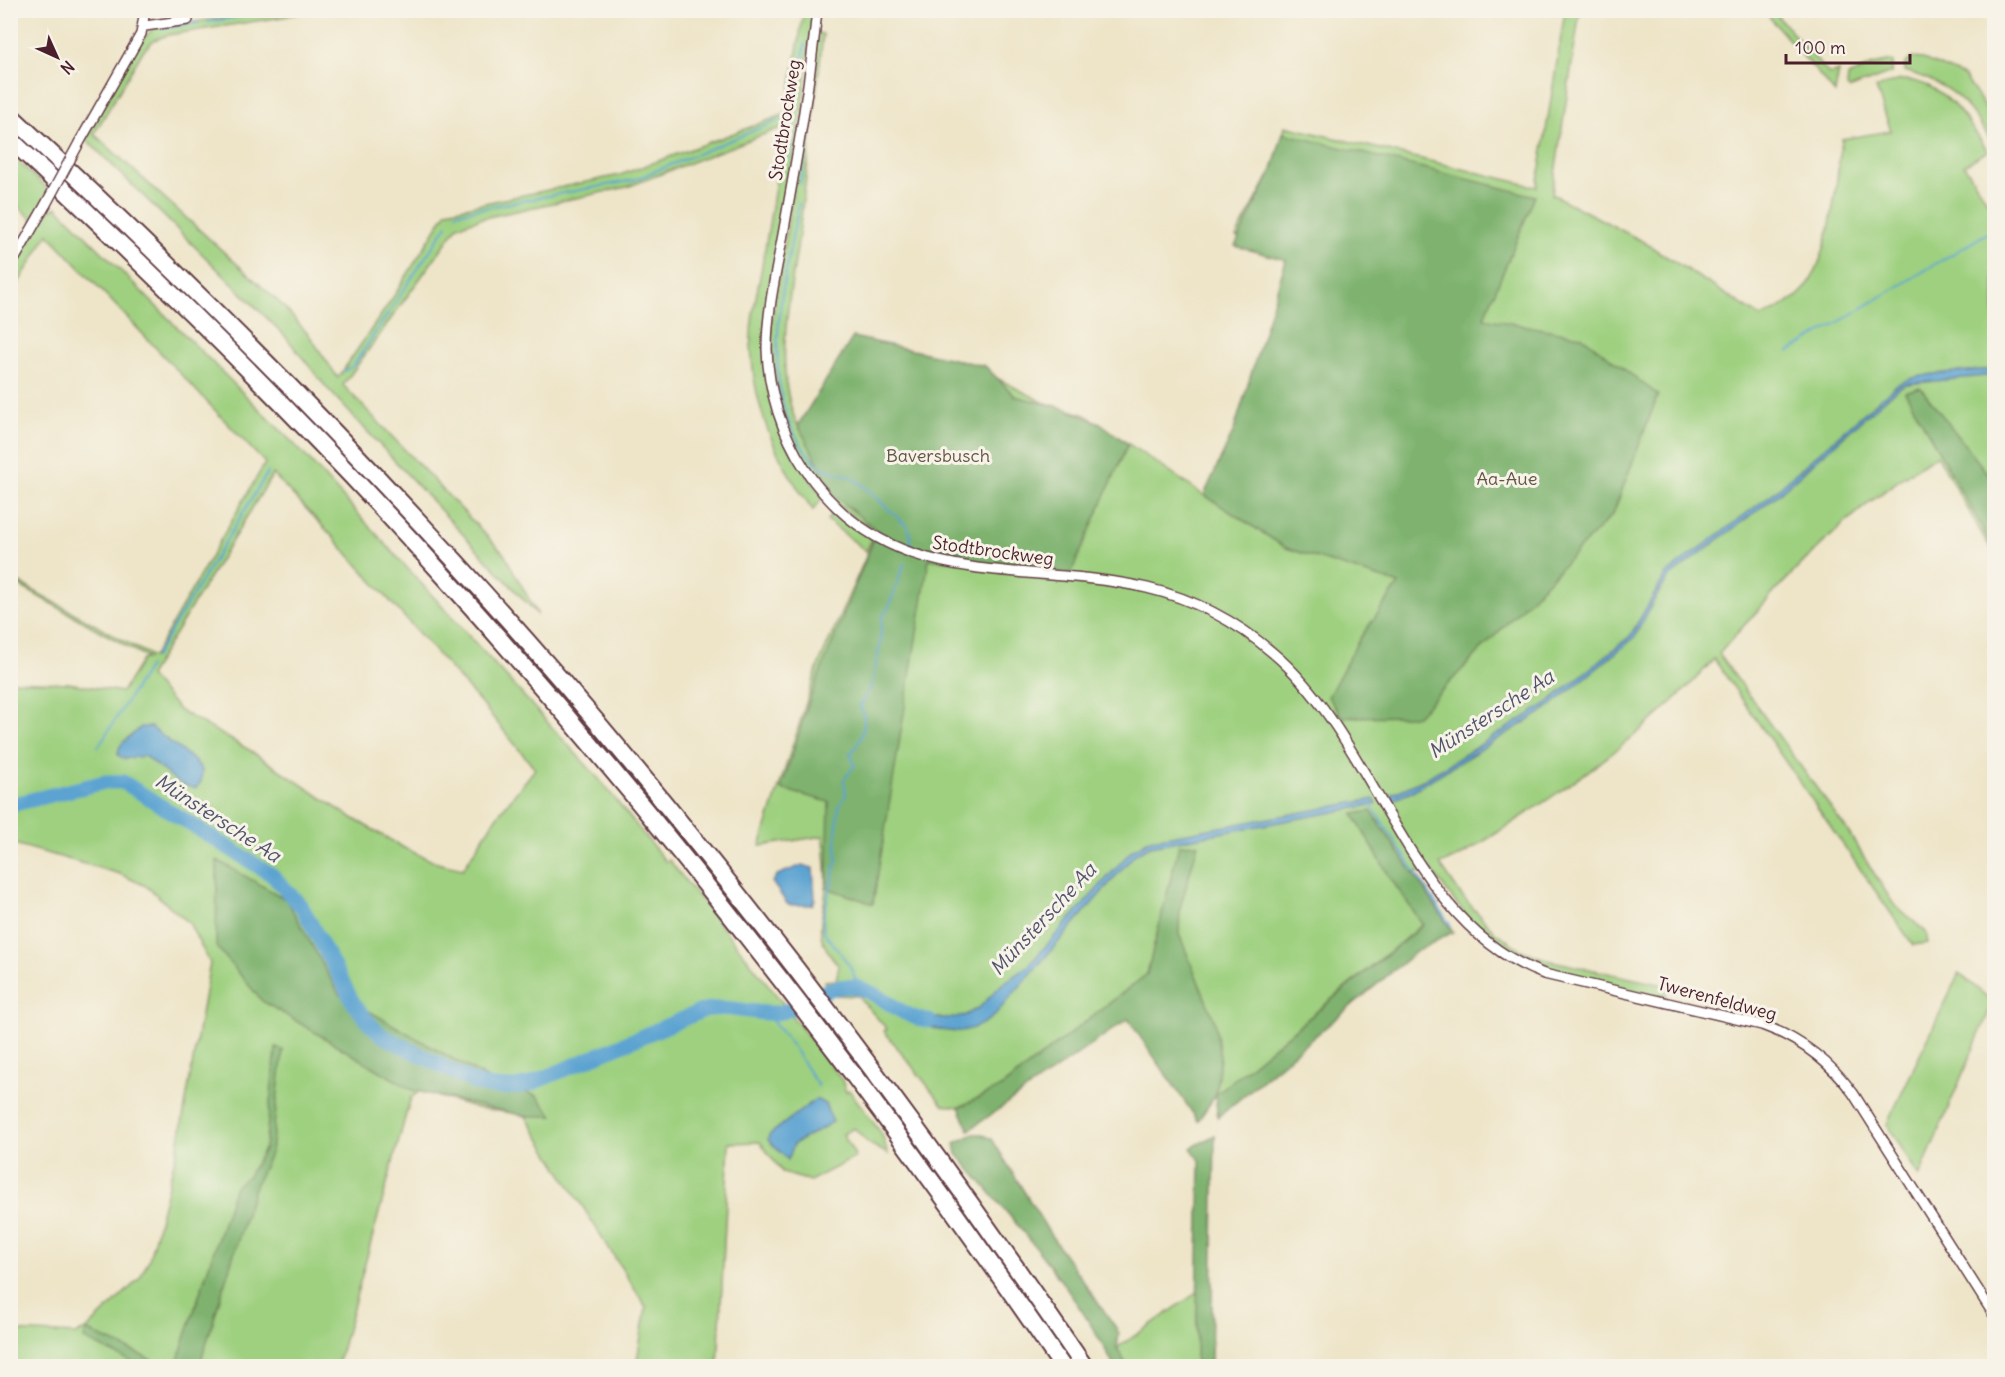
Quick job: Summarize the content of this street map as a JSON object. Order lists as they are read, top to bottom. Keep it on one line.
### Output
{"streets":{"street":["Stodtbrockweg","Twerenfeldweg"]},"crossings":[["Stodtbrockweg","Twerenfeldweg"]],"water":["Münstersche Aa"],"parks":["Baversbusch","Aa-Aue"],"scale_bar":"100 m","north":"bottom right"}
